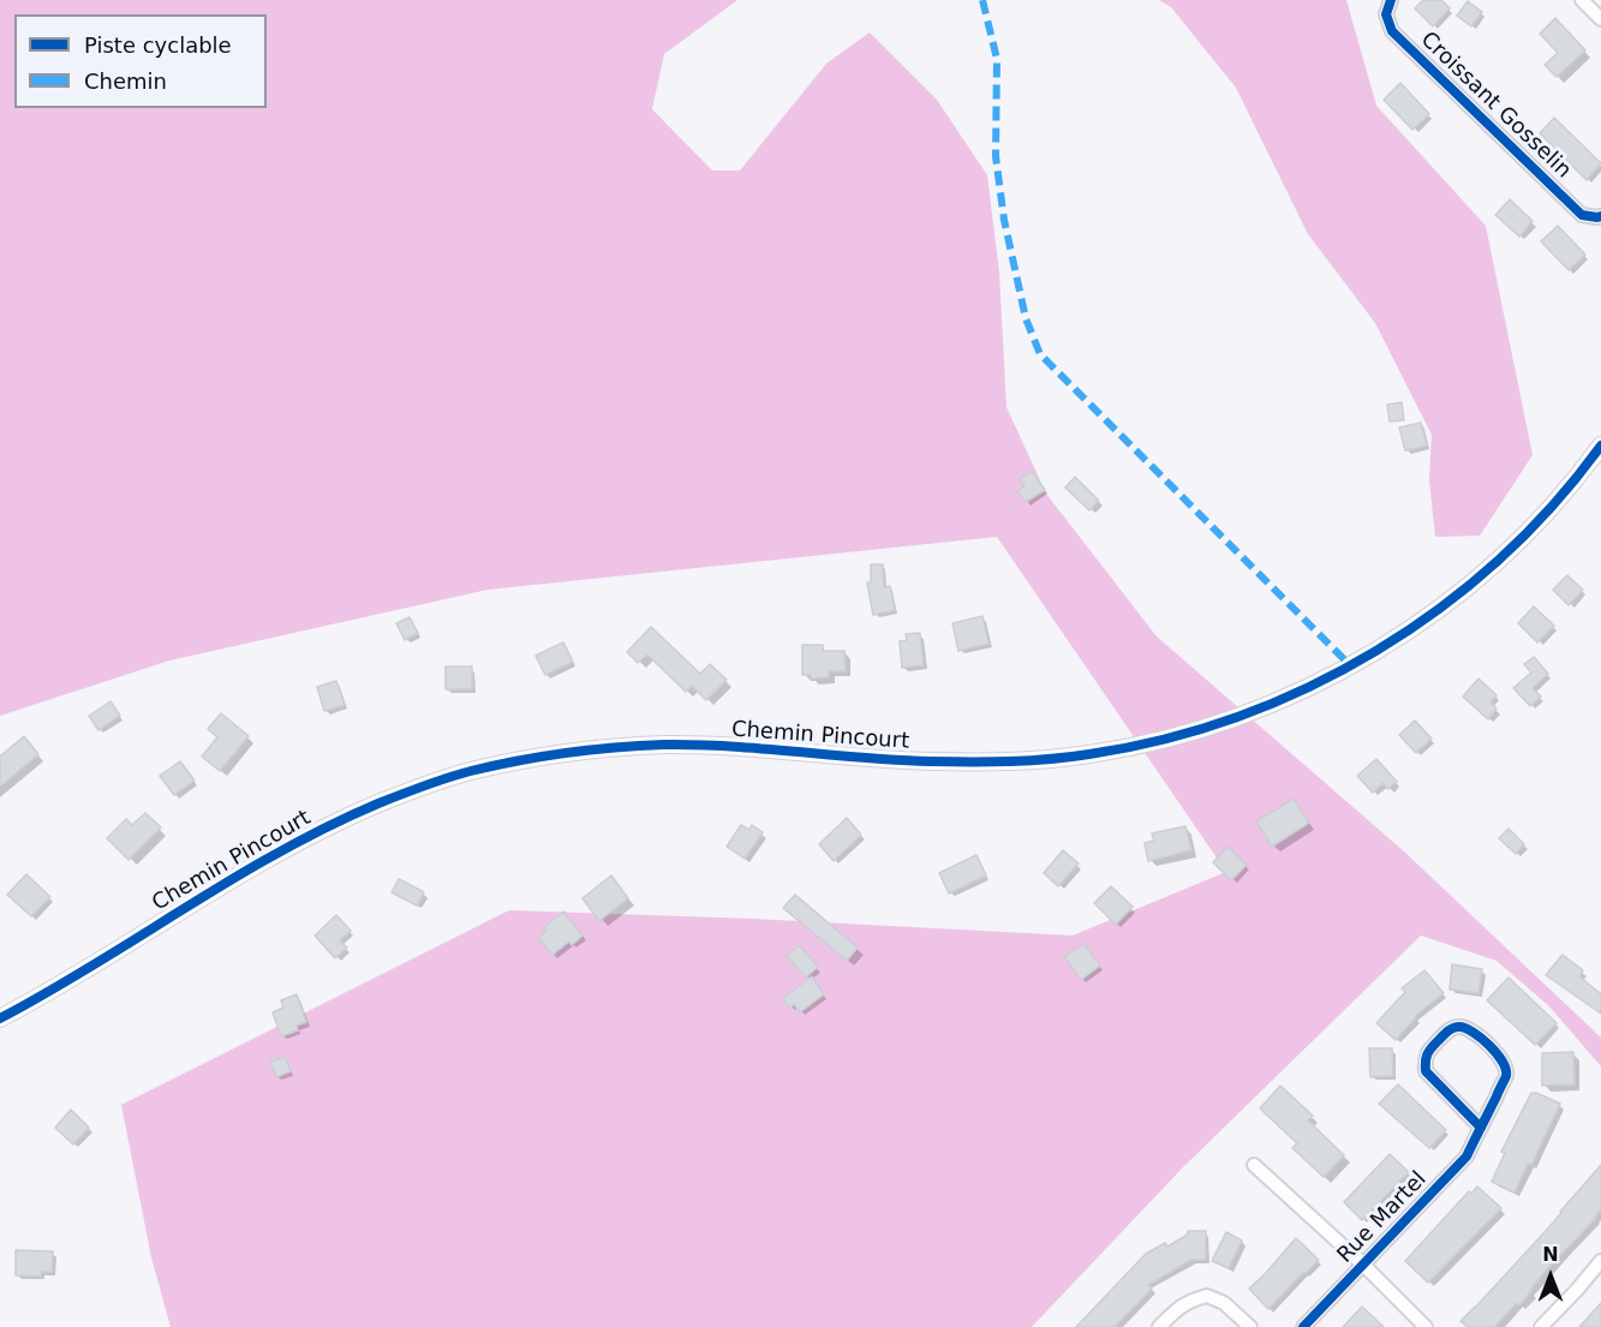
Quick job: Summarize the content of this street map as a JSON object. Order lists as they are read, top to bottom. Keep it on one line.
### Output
{"streets":{"street":["Croissant Gosselin","Chemin Pincourt","Rue Martel"]},"legend":["Piste cyclable","Chemin"],"north":"top"}
